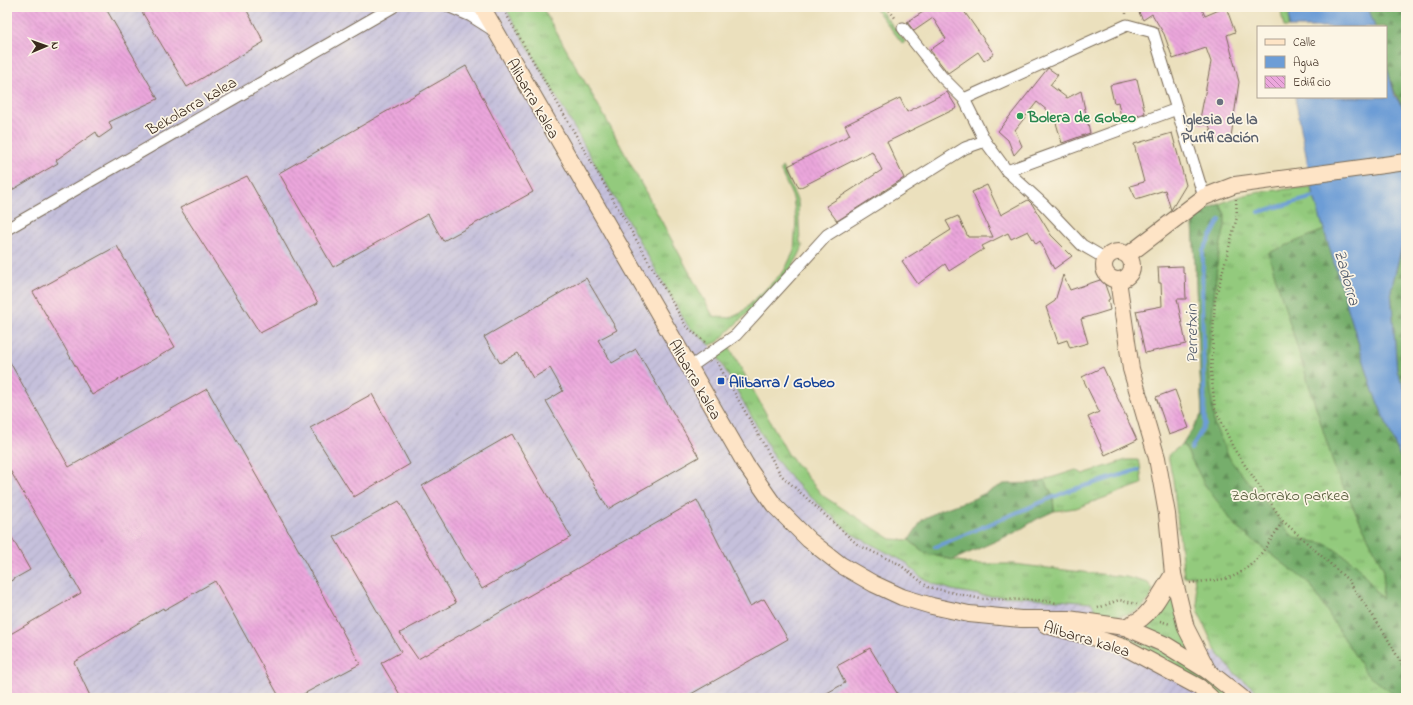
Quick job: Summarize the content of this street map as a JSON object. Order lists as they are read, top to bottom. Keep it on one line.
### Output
{"streets":{"street":["Alibarra kalea","Bekolarra kalea"]},"water":["Zadorra","Perretxin"],"parks":["Zadorrako parkea"],"places":{"other":["Iglesia de la Purificación","Bolera de Gobeo"],"transit":["Alibarra / Gobeo"]},"legend":["Calle","Agua","Edificio"],"north":"right"}
